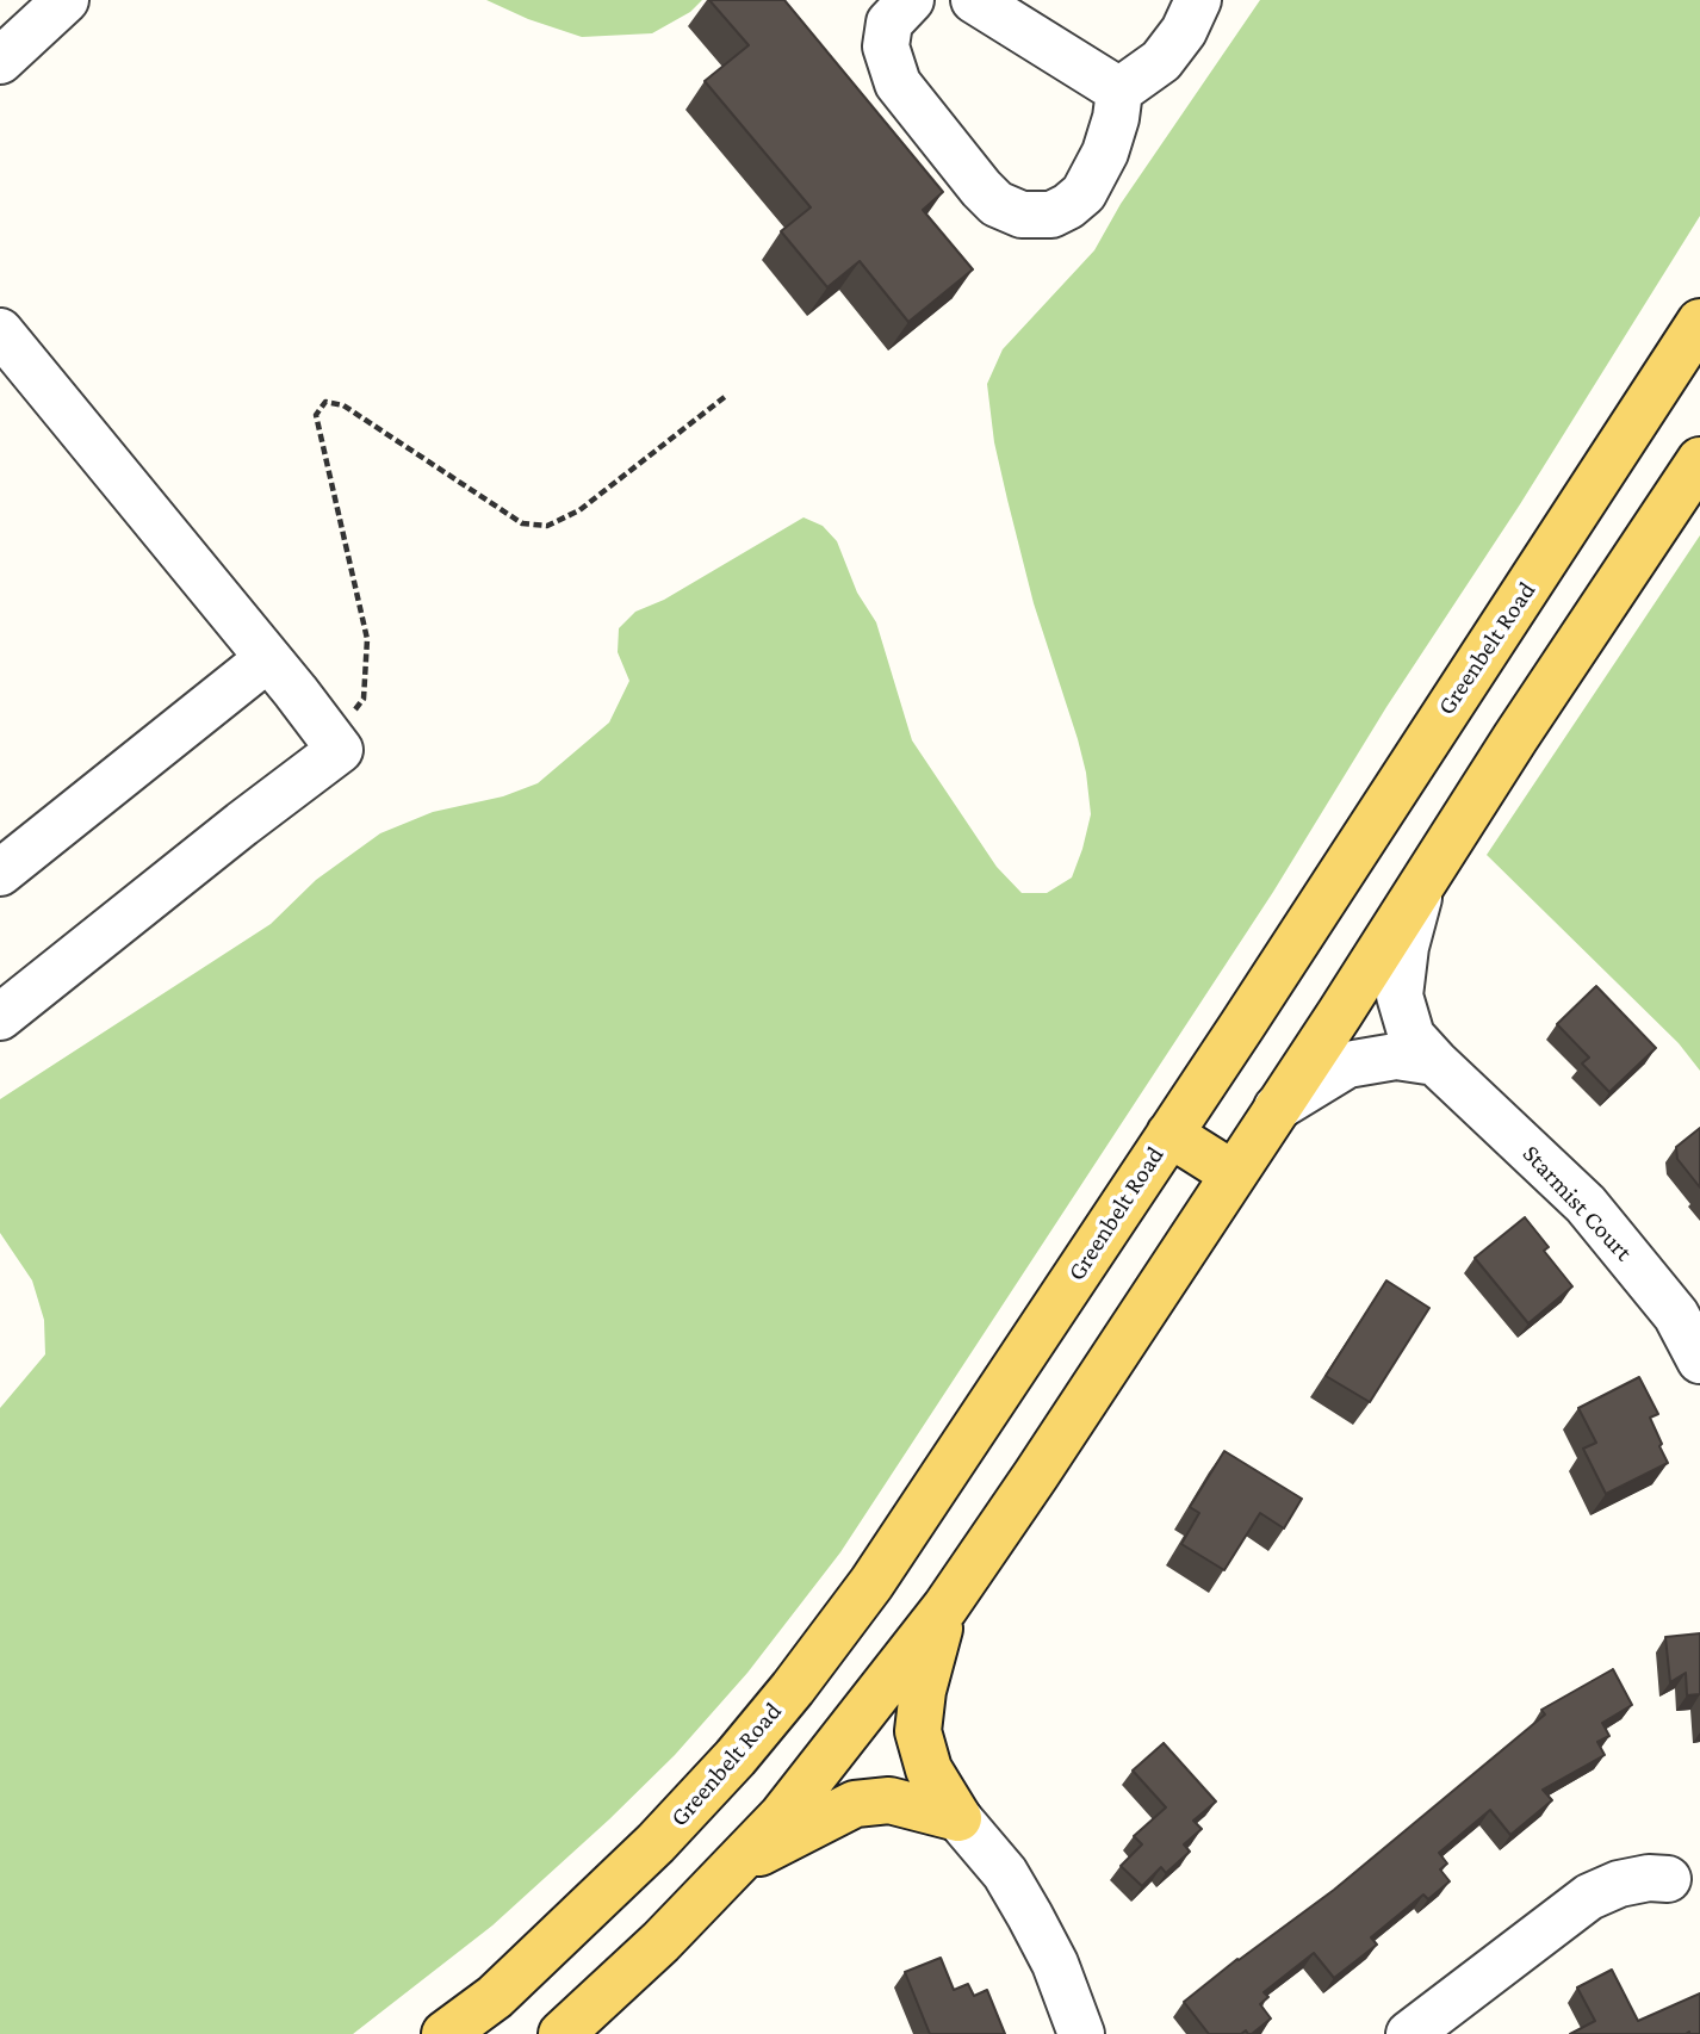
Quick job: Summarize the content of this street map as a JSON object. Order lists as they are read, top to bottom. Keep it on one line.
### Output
{"streets":{"main road":["Greenbelt Road"],"street":["Starmist Court"]}}
